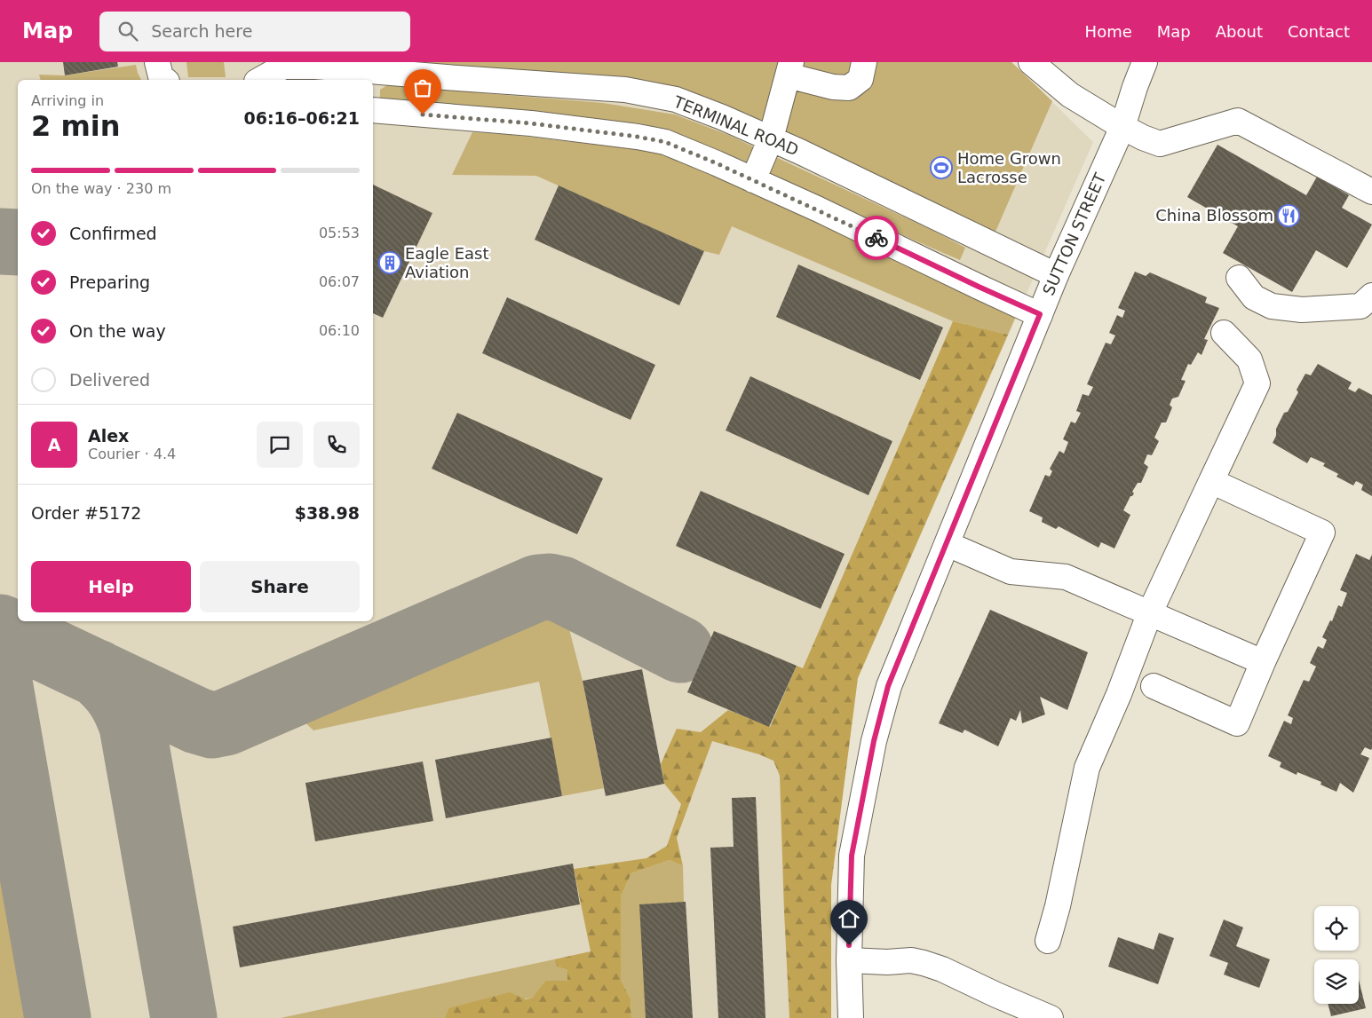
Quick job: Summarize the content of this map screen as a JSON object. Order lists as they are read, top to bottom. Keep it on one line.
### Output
{"streets":{"main road":["TERMINAL ROAD","SUTTON STREET"]},"crossings":[["TERMINAL ROAD","SUTTON STREET"]],"places":{"sports":["Home Grown Lacrosse"],"restaurant":["China Blossom"],"building":["Eagle East Aviation"]},"page":{"header":"Map","search":"Search here","nav":["Home","Map","About","Contact"],"heading":["2 min","Arriving in","06:16–06:21"],"panel":["Alex","Courier · 4.4","Order #5172","$38.98"],"bar":"On the way · 230 m","list":[["Confirmed","05:53"],["Preparing","06:07"],["On the way","06:10"],"Delivered"],"round":"A","buttons":["Help","Share"]}}
